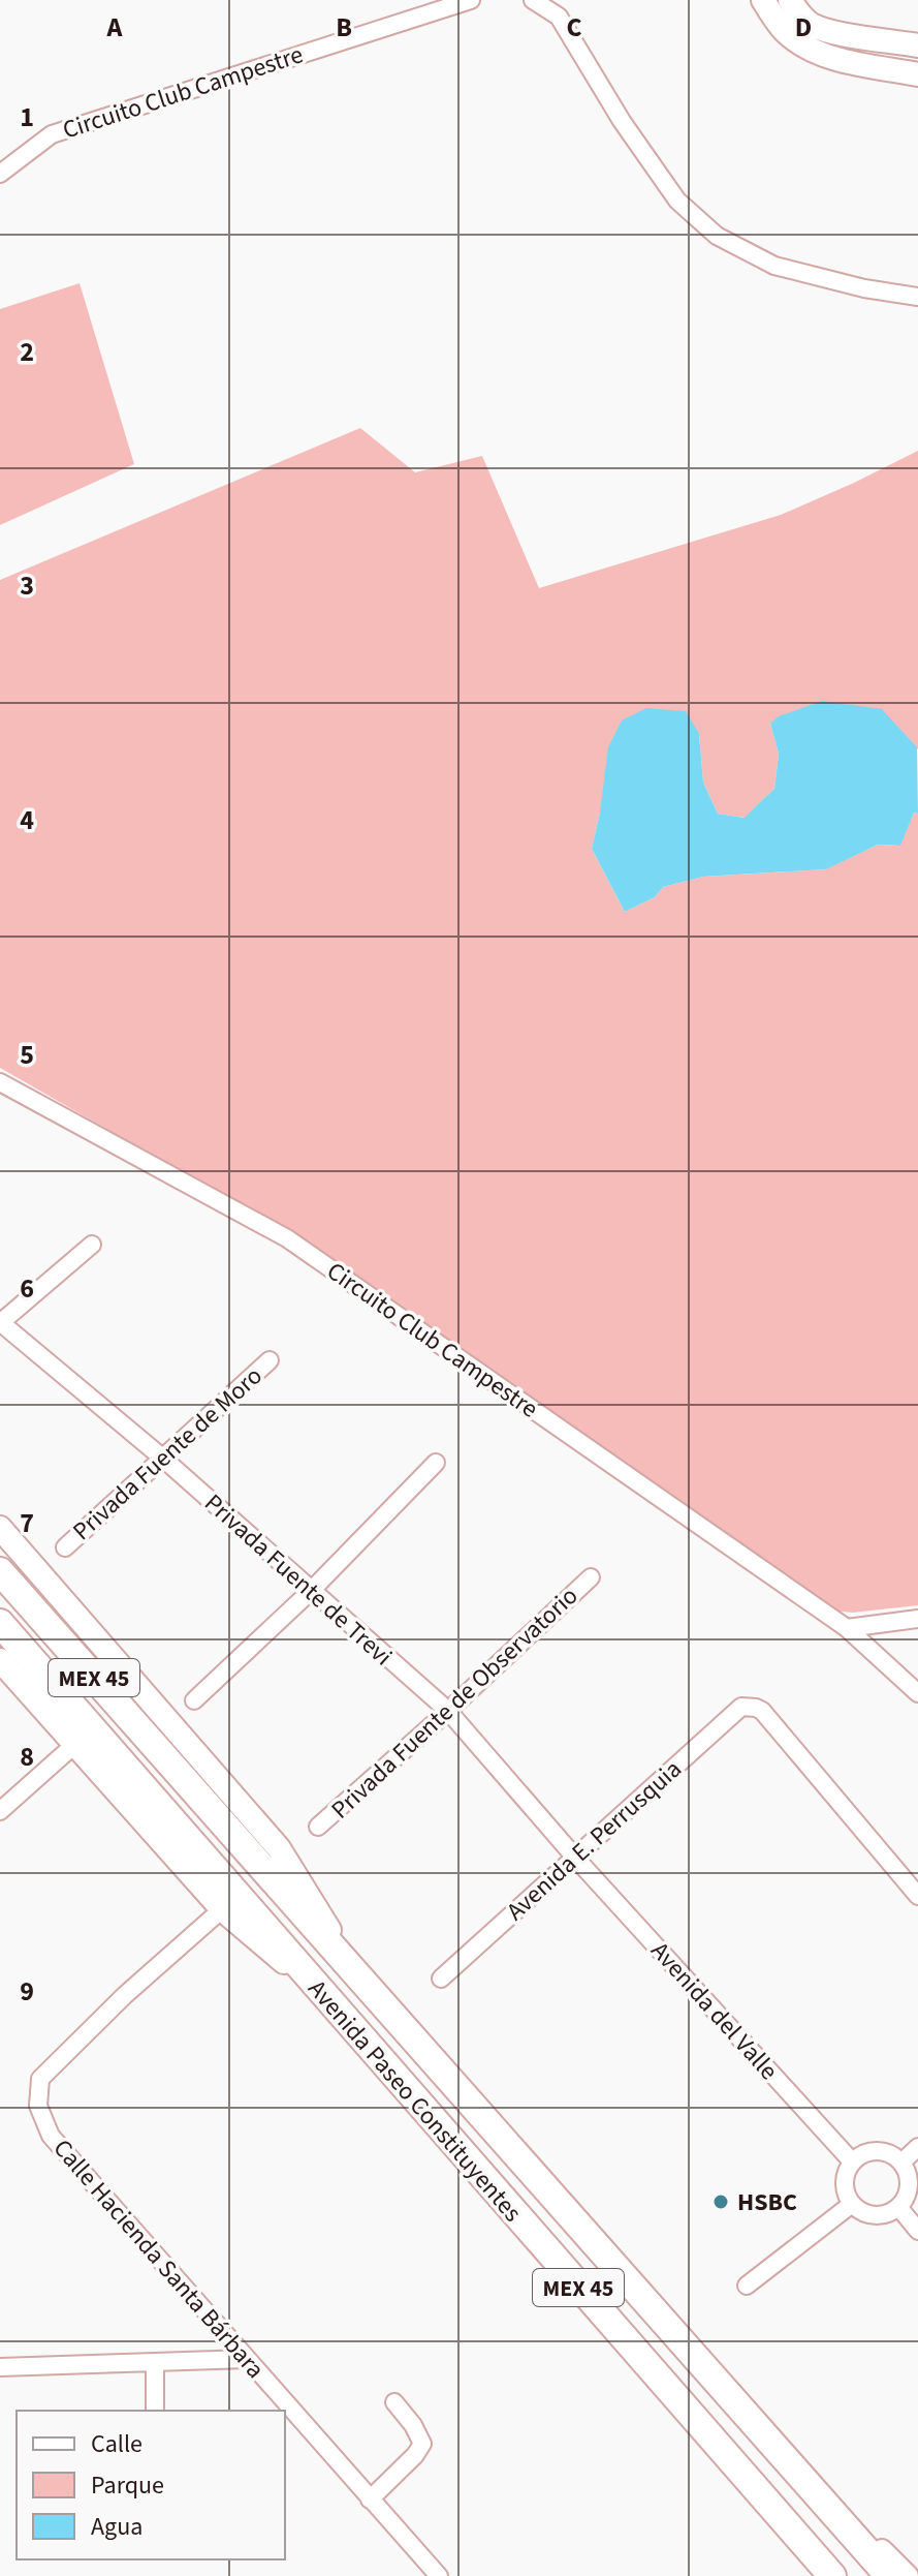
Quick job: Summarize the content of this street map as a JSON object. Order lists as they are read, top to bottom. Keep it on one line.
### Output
{"streets":{"highway":["MEX 45","Avenida Paseo Constituyentes"],"street":["Circuito Club Campestre","Privada Fuente de Moro","Privada Fuente de Trevi","Privada Fuente de Observatorio","Avenida E. Perrusquia","Avenida del Valle","Calle Hacienda Santa Bárbara"]},"crossings":[["Privada Fuente de Moro","Privada Fuente de Trevi"],["Privada Fuente de Trevi","Privada Fuente de Observatorio"],["Privada Fuente de Trevi","Avenida E. Perrusquia"],["Privada Fuente de Trevi","Avenida del Valle"],["Avenida E. Perrusquia","Avenida del Valle"]],"places":["HSBC"],"legend":["Calle","Parque","Agua"],"grid":{"columns":["A","B","C","D"],"rows":["1","2","3","4","5","6","7","8","9"]}}
